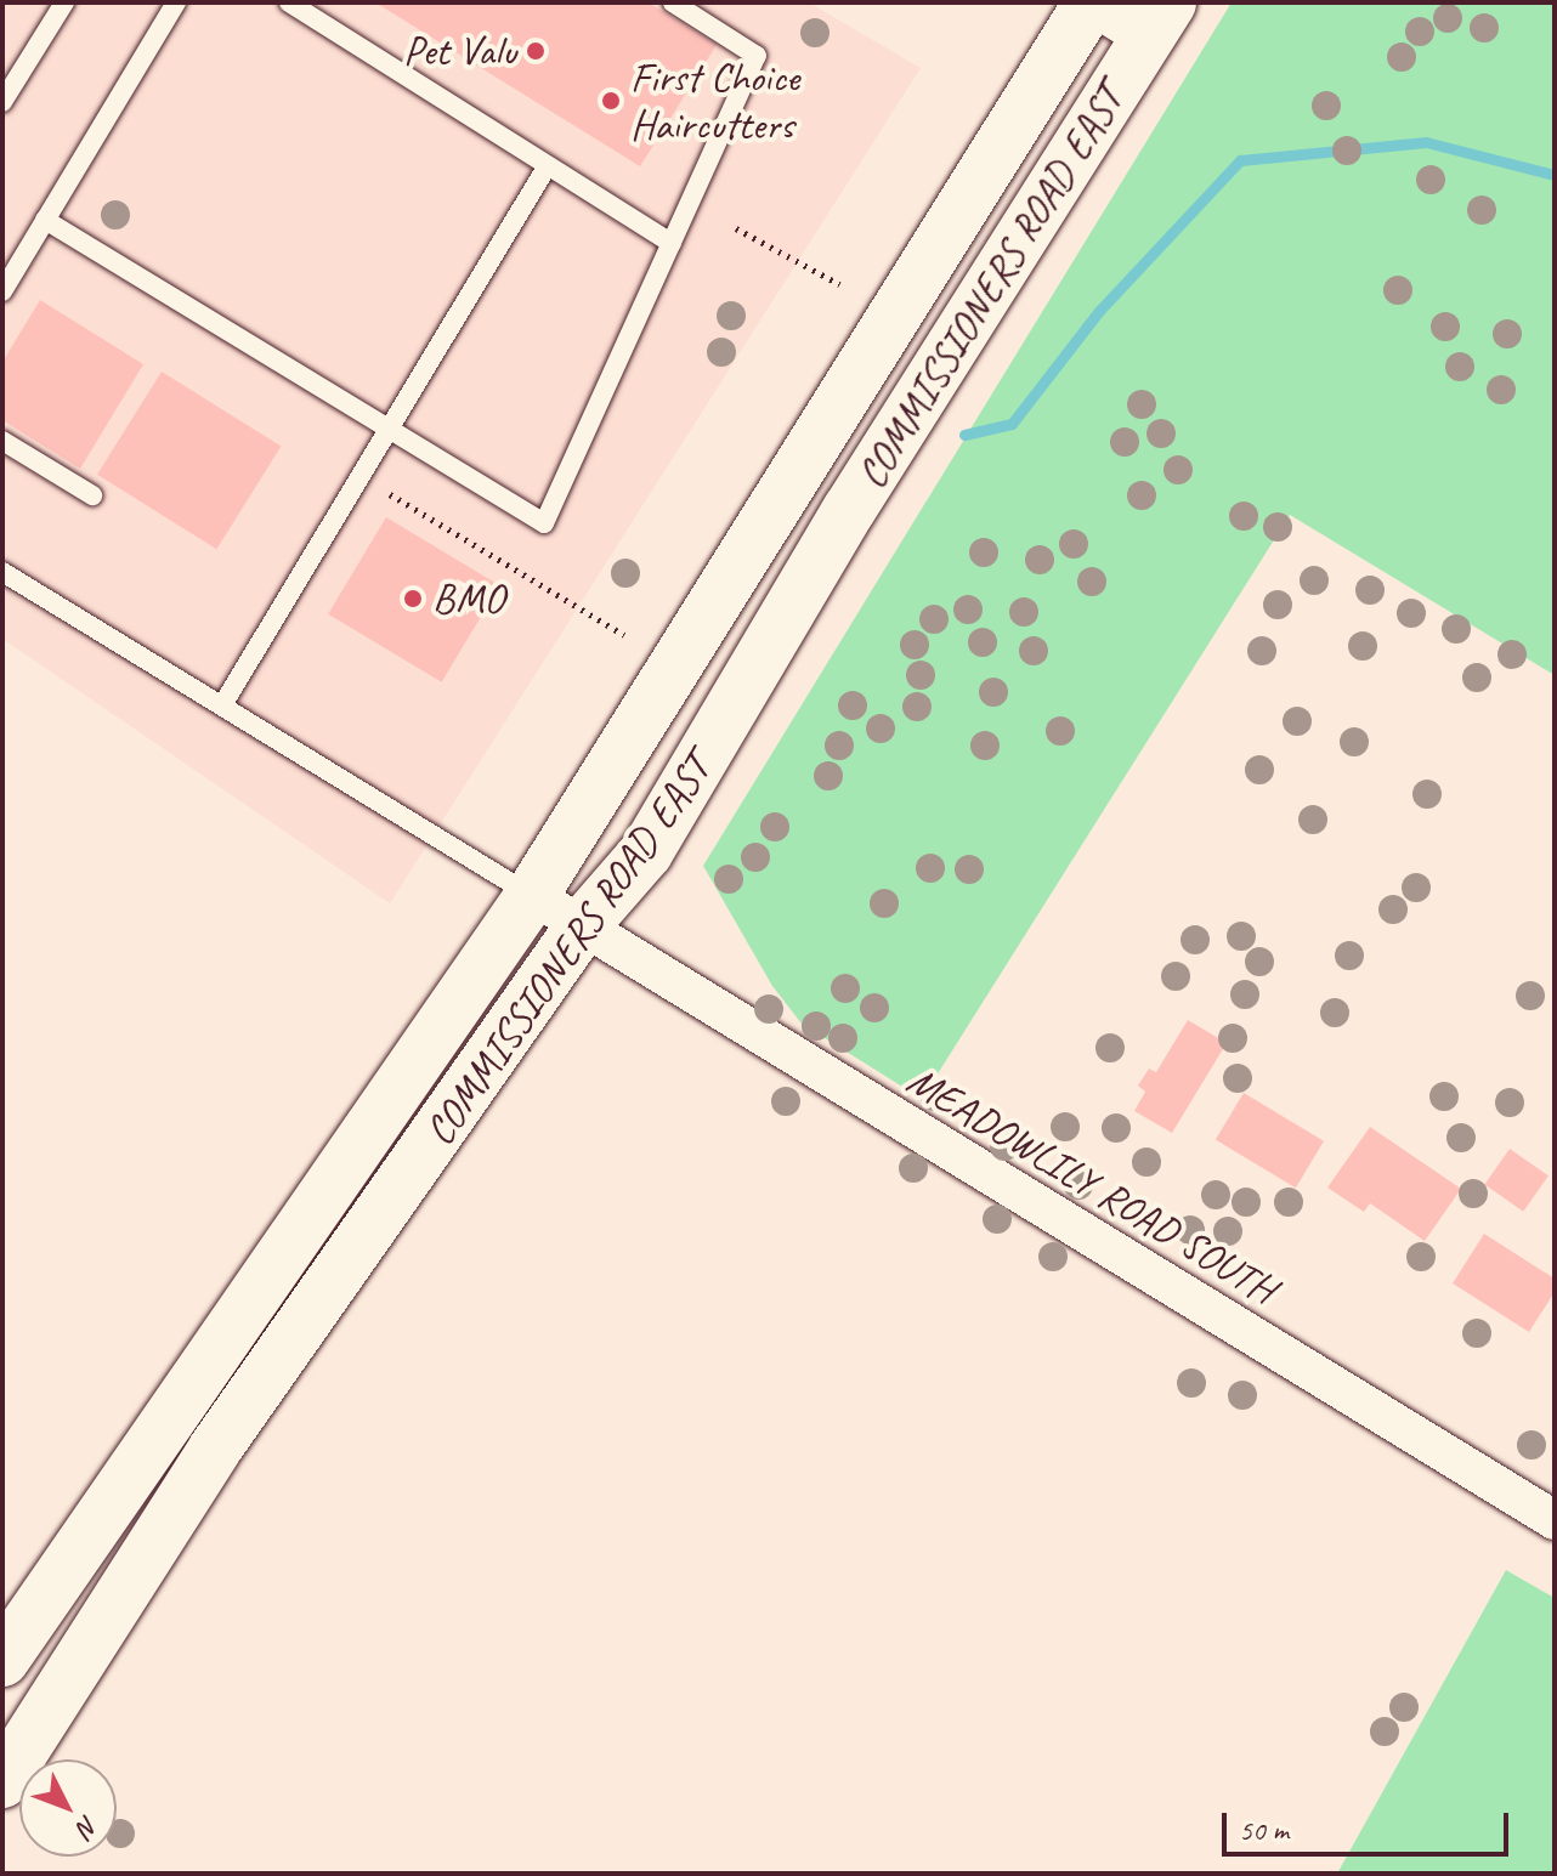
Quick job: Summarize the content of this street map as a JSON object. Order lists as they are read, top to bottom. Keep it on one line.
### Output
{"streets":{"main road":["COMMISSIONERS ROAD EAST"],"street":["MEADOWLILY ROAD SOUTH"]},"crossings":[["COMMISSIONERS ROAD EAST","MEADOWLILY ROAD SOUTH"]],"places":["Pet Valu","First Choice Haircutters","BMO"],"scale_bar":"50 m","north":"bottom right"}
